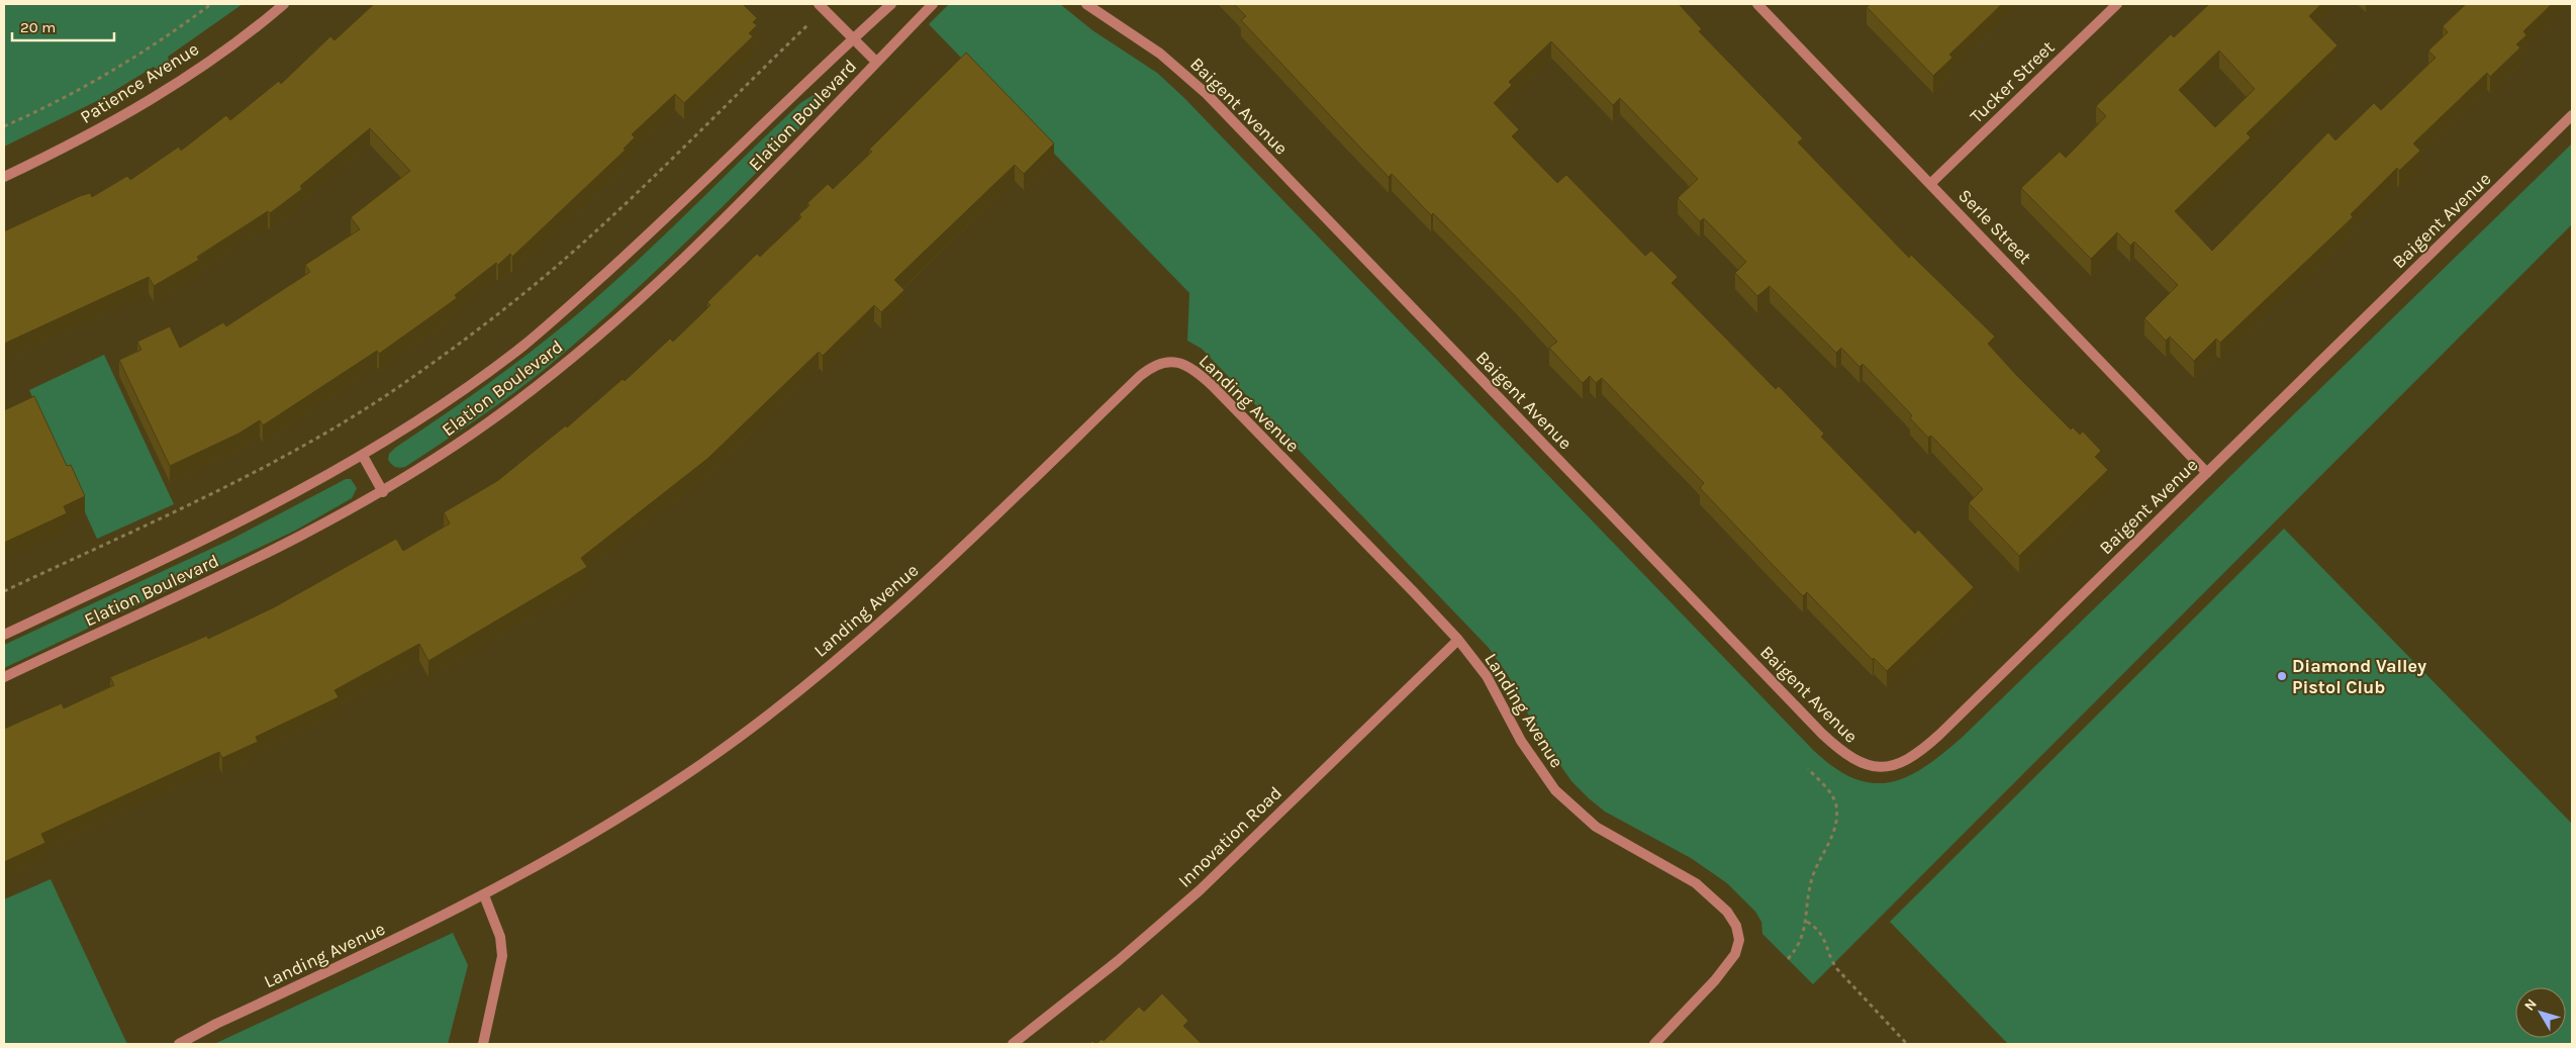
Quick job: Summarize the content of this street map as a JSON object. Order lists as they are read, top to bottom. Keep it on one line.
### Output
{"streets":{"street":["Tucker Street","Patience Avenue","Baigent Avenue","Elation Boulevard","Serle Street","Landing Avenue","Innovation Road"]},"crossings":[["Tucker Street","Serle Street"],["Baigent Avenue","Serle Street"],["Landing Avenue","Innovation Road"]],"places":["Diamond Valley Pistol Club"],"scale_bar":"20 m","north":"top left"}
